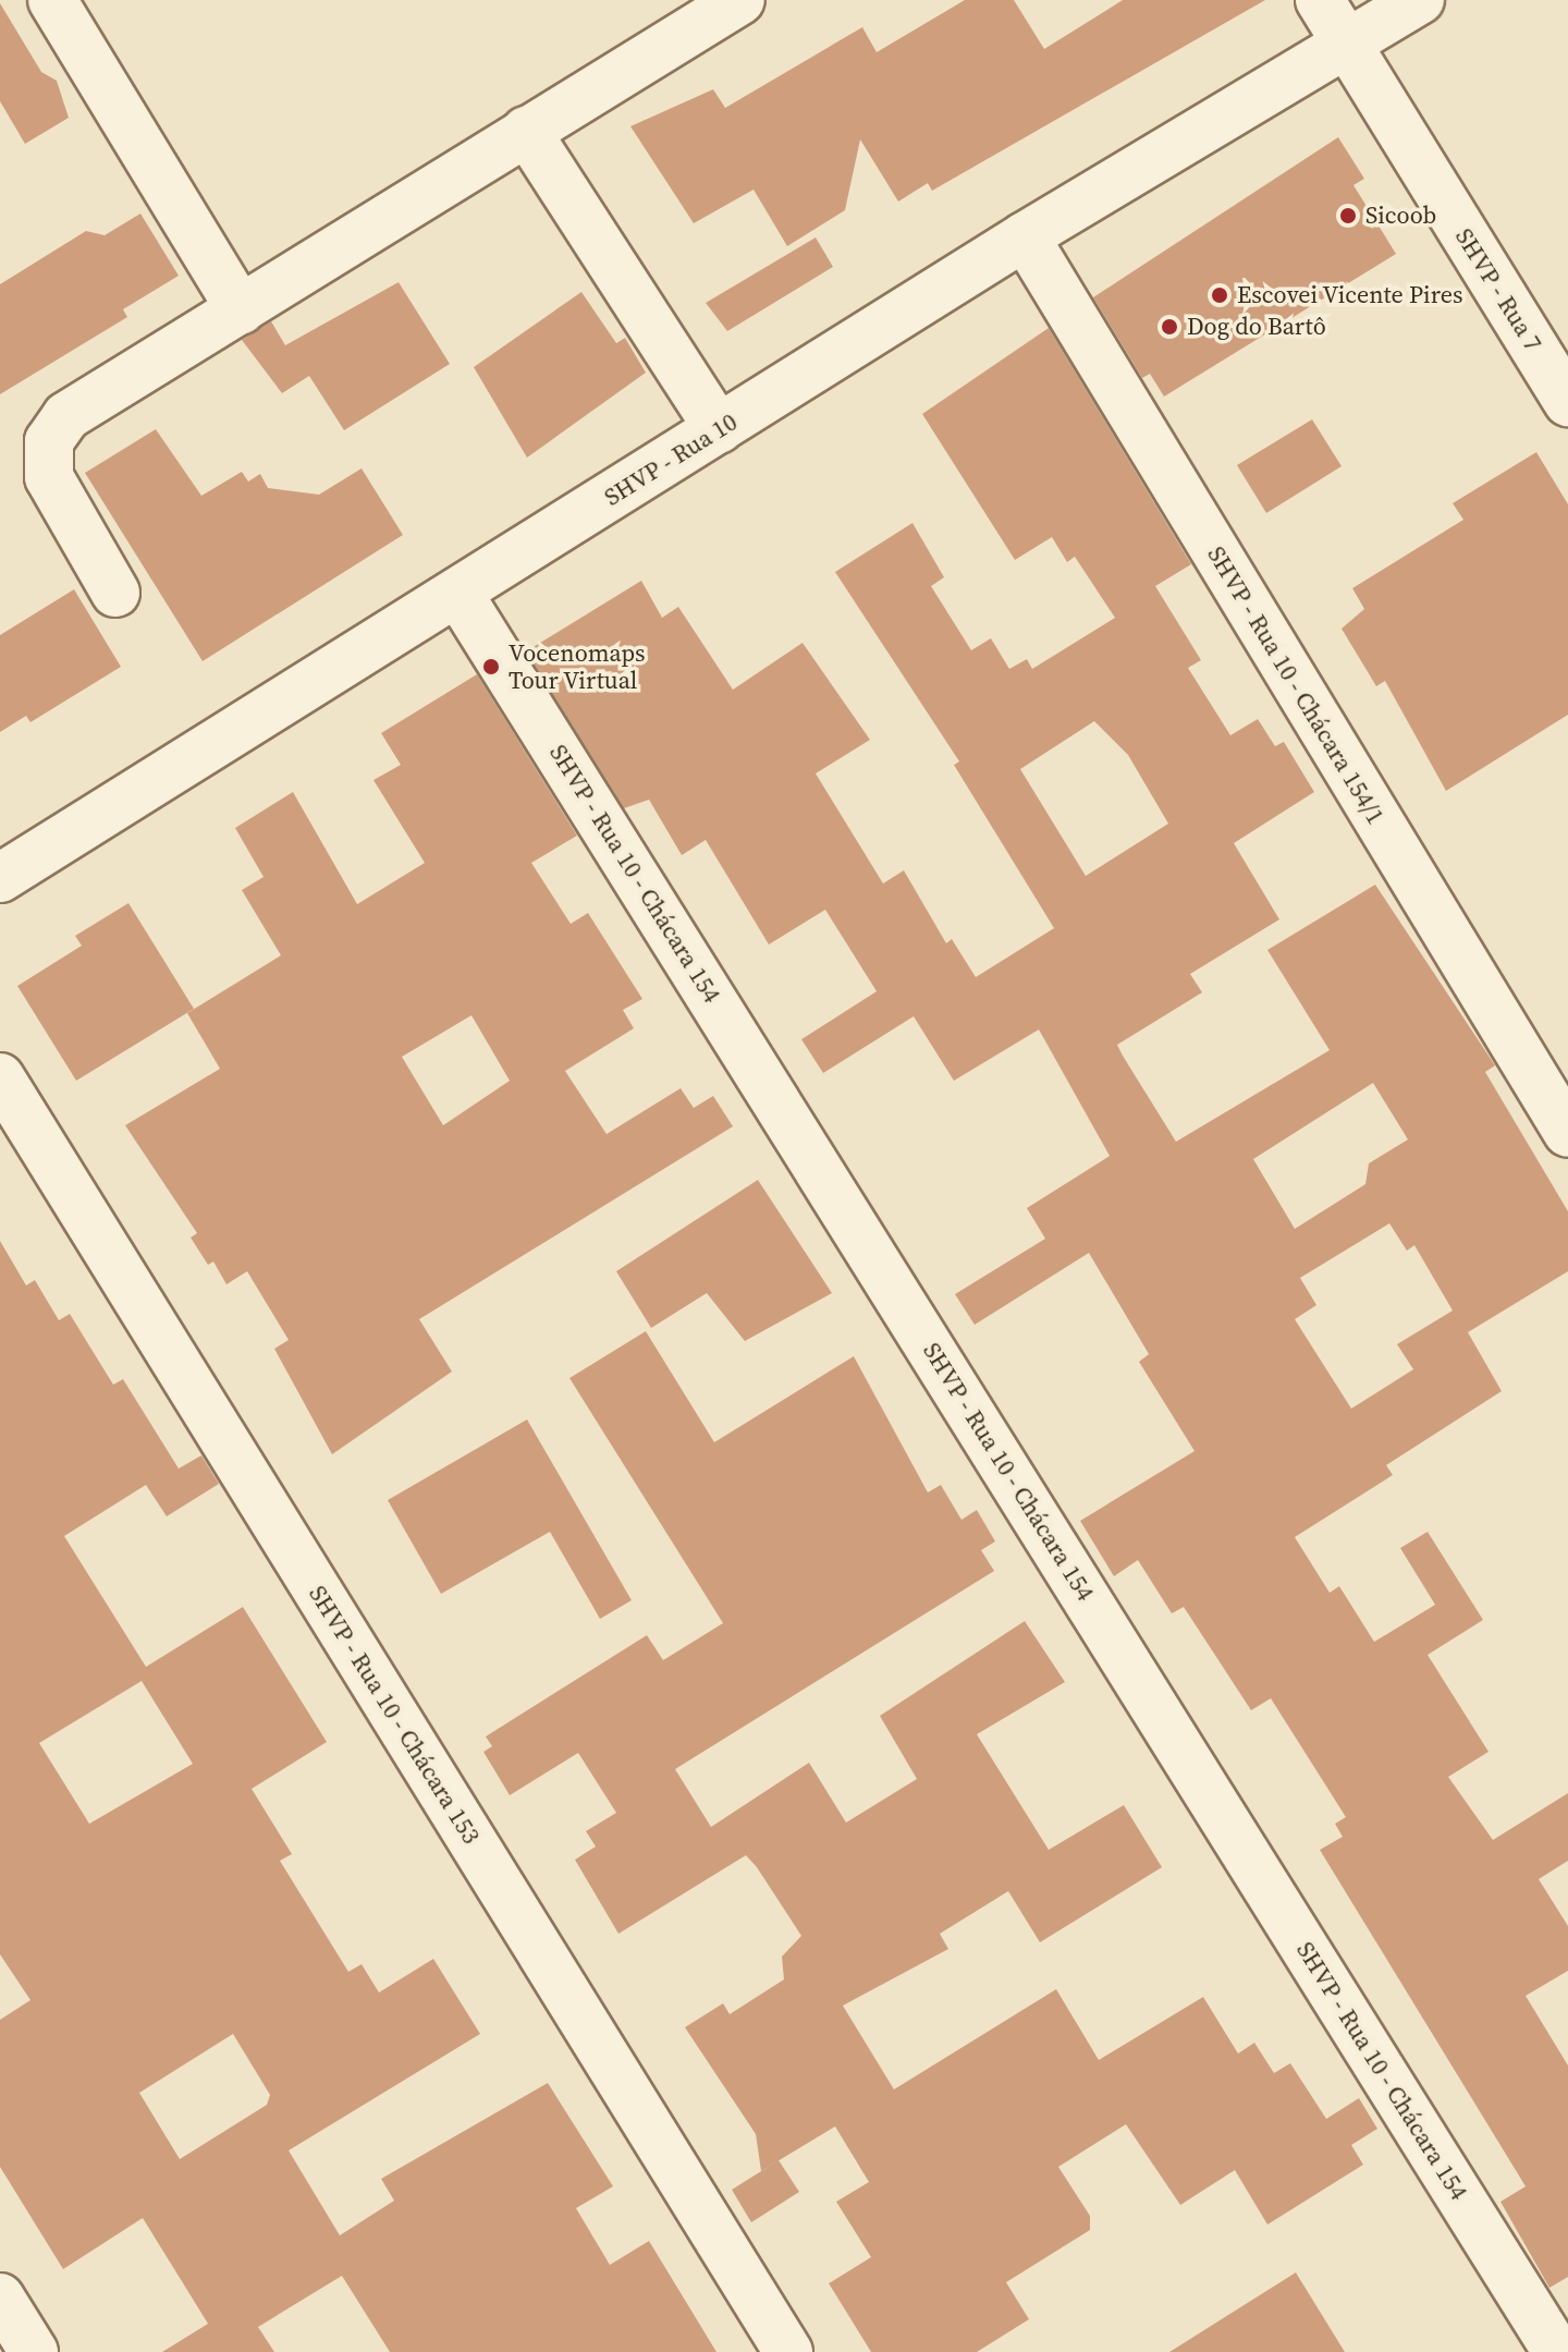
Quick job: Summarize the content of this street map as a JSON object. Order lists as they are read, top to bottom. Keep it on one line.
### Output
{"streets":{"street":["SHVP - Rua 7","SHVP - Rua 10","SHVP - Rua 10 - Chácara 154/1","SHVP - Rua 10 - Chácara 154","SHVP - Rua 10 - Chácara 153"]},"crossings":[["SHVP - Rua 7","SHVP - Rua 10"],["SHVP - Rua 10","SHVP - Rua 10 - Chácara 154/1"],["SHVP - Rua 10","SHVP - Rua 10 - Chácara 154"]],"places":["Sicoob","Escovei Vicente Pires","Dog do Bartô","Vocenomaps Tour Virtual"]}
